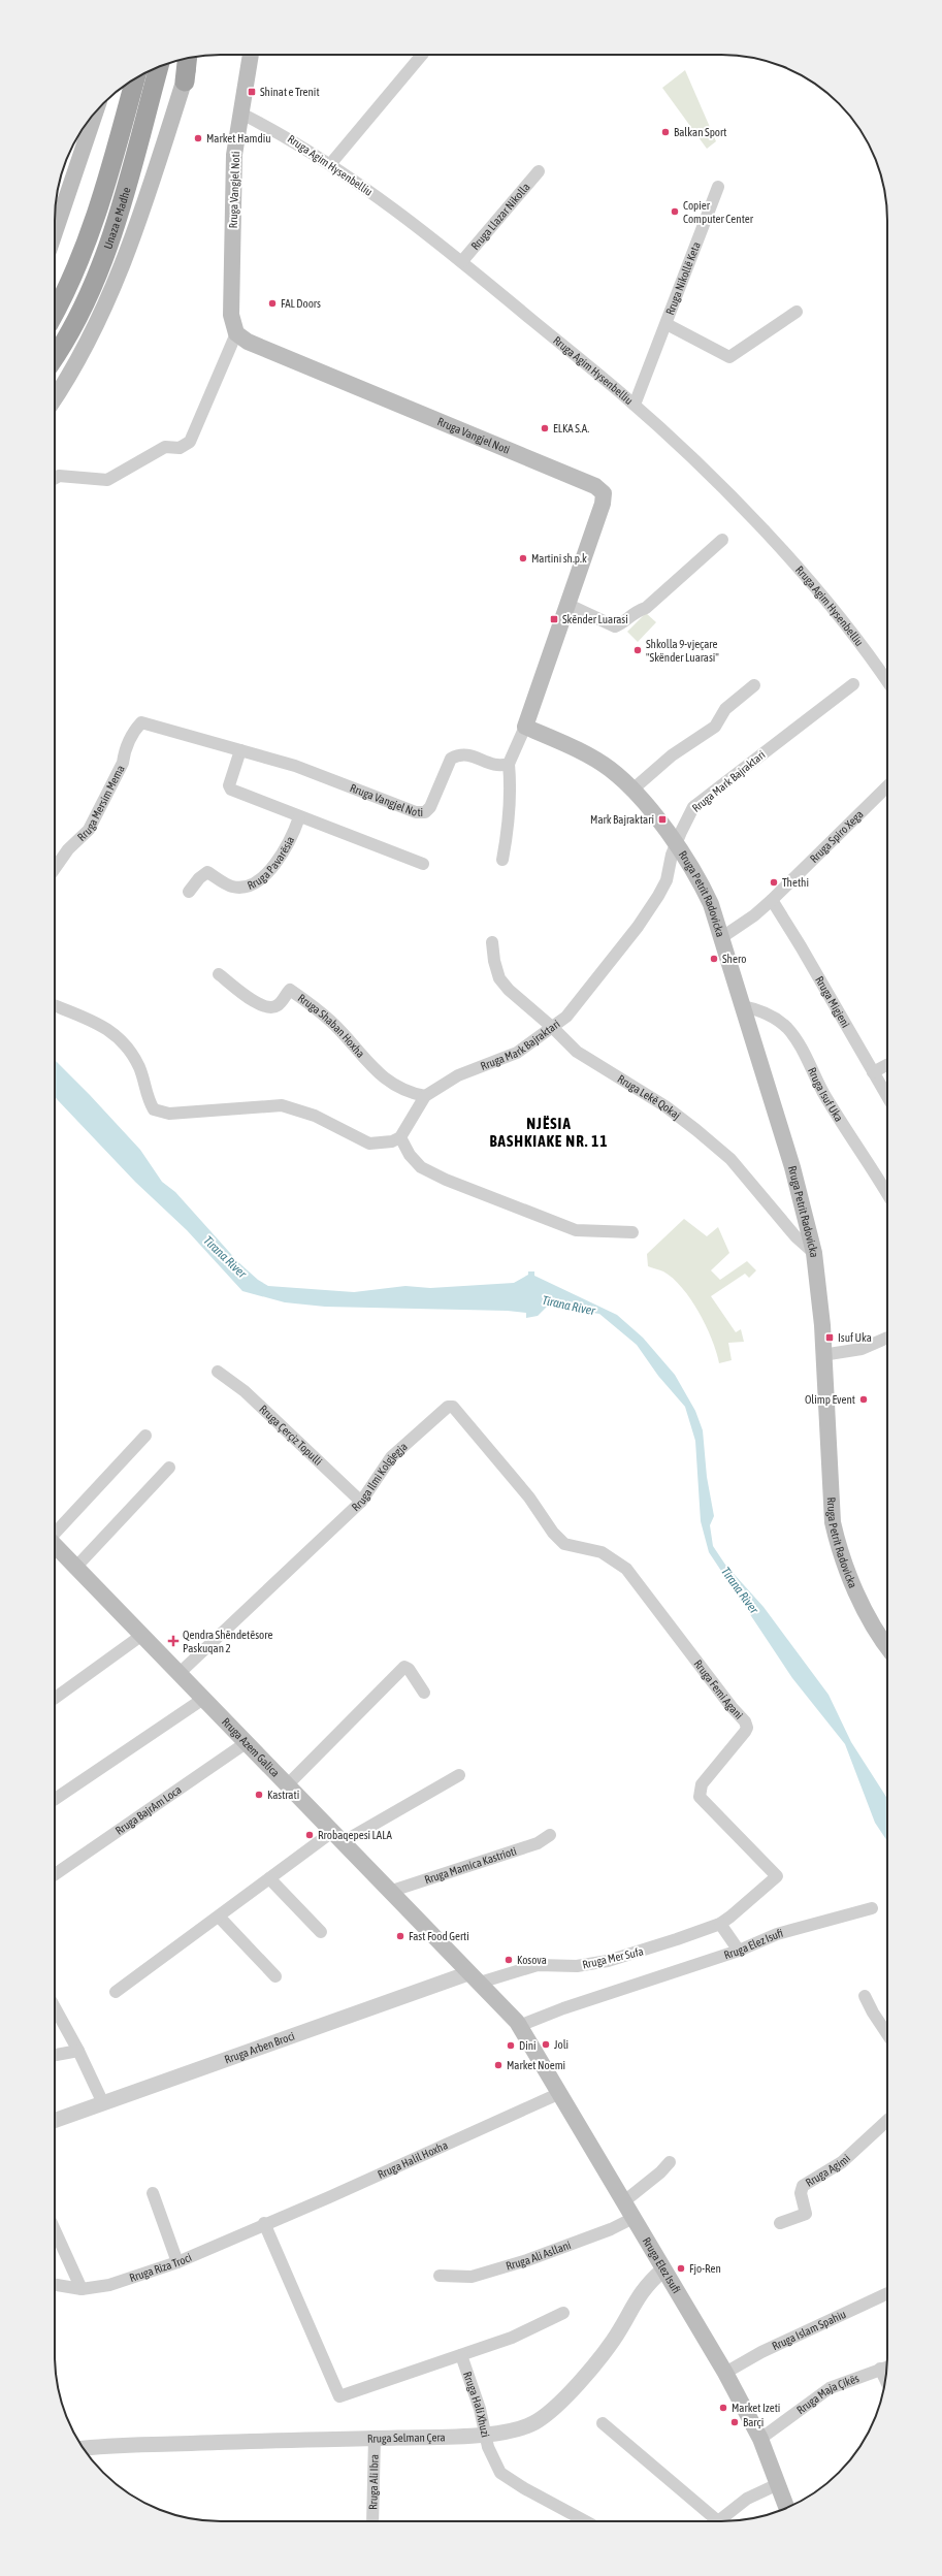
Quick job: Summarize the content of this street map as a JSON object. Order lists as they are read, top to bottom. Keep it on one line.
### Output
{"streets":{"highway":["Unaza e Madhe"],"main road":["Rruga Vangjel Noti","Rruga Petrit Radovicka","Rruga Azem Galica","Rruga Elez Isufi"],"street":["Rruga Agim Hysenbelliu","Rruga Llazar Nikolla","Rruga Nikollë Keta","Rruga Mark Bajraktari","Rruga Mersim Mema","Rruga Spiro Xega","Rruga Pavarësia","Rruga Migjeni","Rruga Shaban Hoxha","Rruga Isuf Uka","Rruga Lekë Qokaj","Rruga Çerçiz Topulli","Rruga Ilmi Kolgjegja","Rruga Femi Agani","Rruga BajrAm Loca","Rruga Mamica Kastrioti","Rruga Mer Sufa","Rruga Arben Broci","Rruga Halil Hoxha","Rruga Agimi","Rruga Ali Asllani","Rruga Riza Troci","Rruga Islam Spahiu","Rruga Maja Çikës","Rruga Hali Xhuzi","Rruga Selman Çera","Rruga Ali Ibra"]},"crossings":[["Rruga Agim Hysenbelliu","Rruga Vangjel Noti"],["Rruga Agim Hysenbelliu","Rruga Llazar Nikolla"],["Rruga Agim Hysenbelliu","Rruga Nikollë Keta"],["Rruga Vangjel Noti","Rruga Mersim Mema"],["Rruga Vangjel Noti","Rruga Petrit Radovicka"],["Rruga Mark Bajraktari","Rruga Petrit Radovicka"],["Rruga Mark Bajraktari","Rruga Shaban Hoxha"],["Rruga Mark Bajraktari","Rruga Lekë Qokaj"],["Rruga Spiro Xega","Rruga Petrit Radovicka"],["Rruga Spiro Xega","Rruga Migjeni"],["Rruga Petrit Radovicka","Rruga Isuf Uka"],["Rruga Petrit Radovicka","Rruga Lekë Qokaj"],["Rruga Çerçiz Topulli","Rruga Ilmi Kolgjegja"],["Rruga Ilmi Kolgjegja","Rruga Femi Agani"],["Rruga Ilmi Kolgjegja","Rruga Azem Galica"],["Rruga Femi Agani","Rruga Mer Sufa"],["Rruga Azem Galica","Rruga BajrAm Loca"],["Rruga Azem Galica","Rruga Mamica Kastrioti"],["Rruga Azem Galica","Rruga Elez Isufi"],["Rruga Azem Galica","Rruga Mer Sufa"],["Rruga Azem Galica","Rruga Arben Broci"],["Rruga Elez Isufi","Rruga Mer Sufa"],["Rruga Elez Isufi","Rruga Arben Broci"],["Rruga Elez Isufi","Rruga Halil Hoxha"],["Rruga Elez Isufi","Rruga Ali Asllani"],["Rruga Elez Isufi","Rruga Islam Spahiu"],["Rruga Elez Isufi","Rruga Maja Çikës"],["Rruga Elez Isufi","Rruga Selman Çera"],["Rruga Mer Sufa","Rruga Arben Broci"],["Rruga Halil Hoxha","Rruga Riza Troci"],["Rruga Hali Xhuzi","Rruga Selman Çera"],["Rruga Selman Çera","Rruga Ali Ibra"]],"districts":["NJËSIA BASHKIAKE NR. 11"],"water":["Tirana River"],"places":{"transit":["Shinat e Trenit","Skënder Luarasi","Mark Bajraktari","Isuf Uka"],"other":["Balkan Sport","Market Hamdiu","Copier Computer Center","FAL Doors","ELKA S.A.","Martini sh.p.k","Shkolla 9-vjeçare \"Skënder Luarasi\"","Thethi","Shero","Olimp Event","Kastrati","Rrobaqepesi LALA","Fast Food Gerti","Kosova","Joli","Dini","Market Noemi","Fjo-Ren","Market Izeti","Barçi"],"health":["Qendra Shëndetësore Paskuqan 2"]}}
